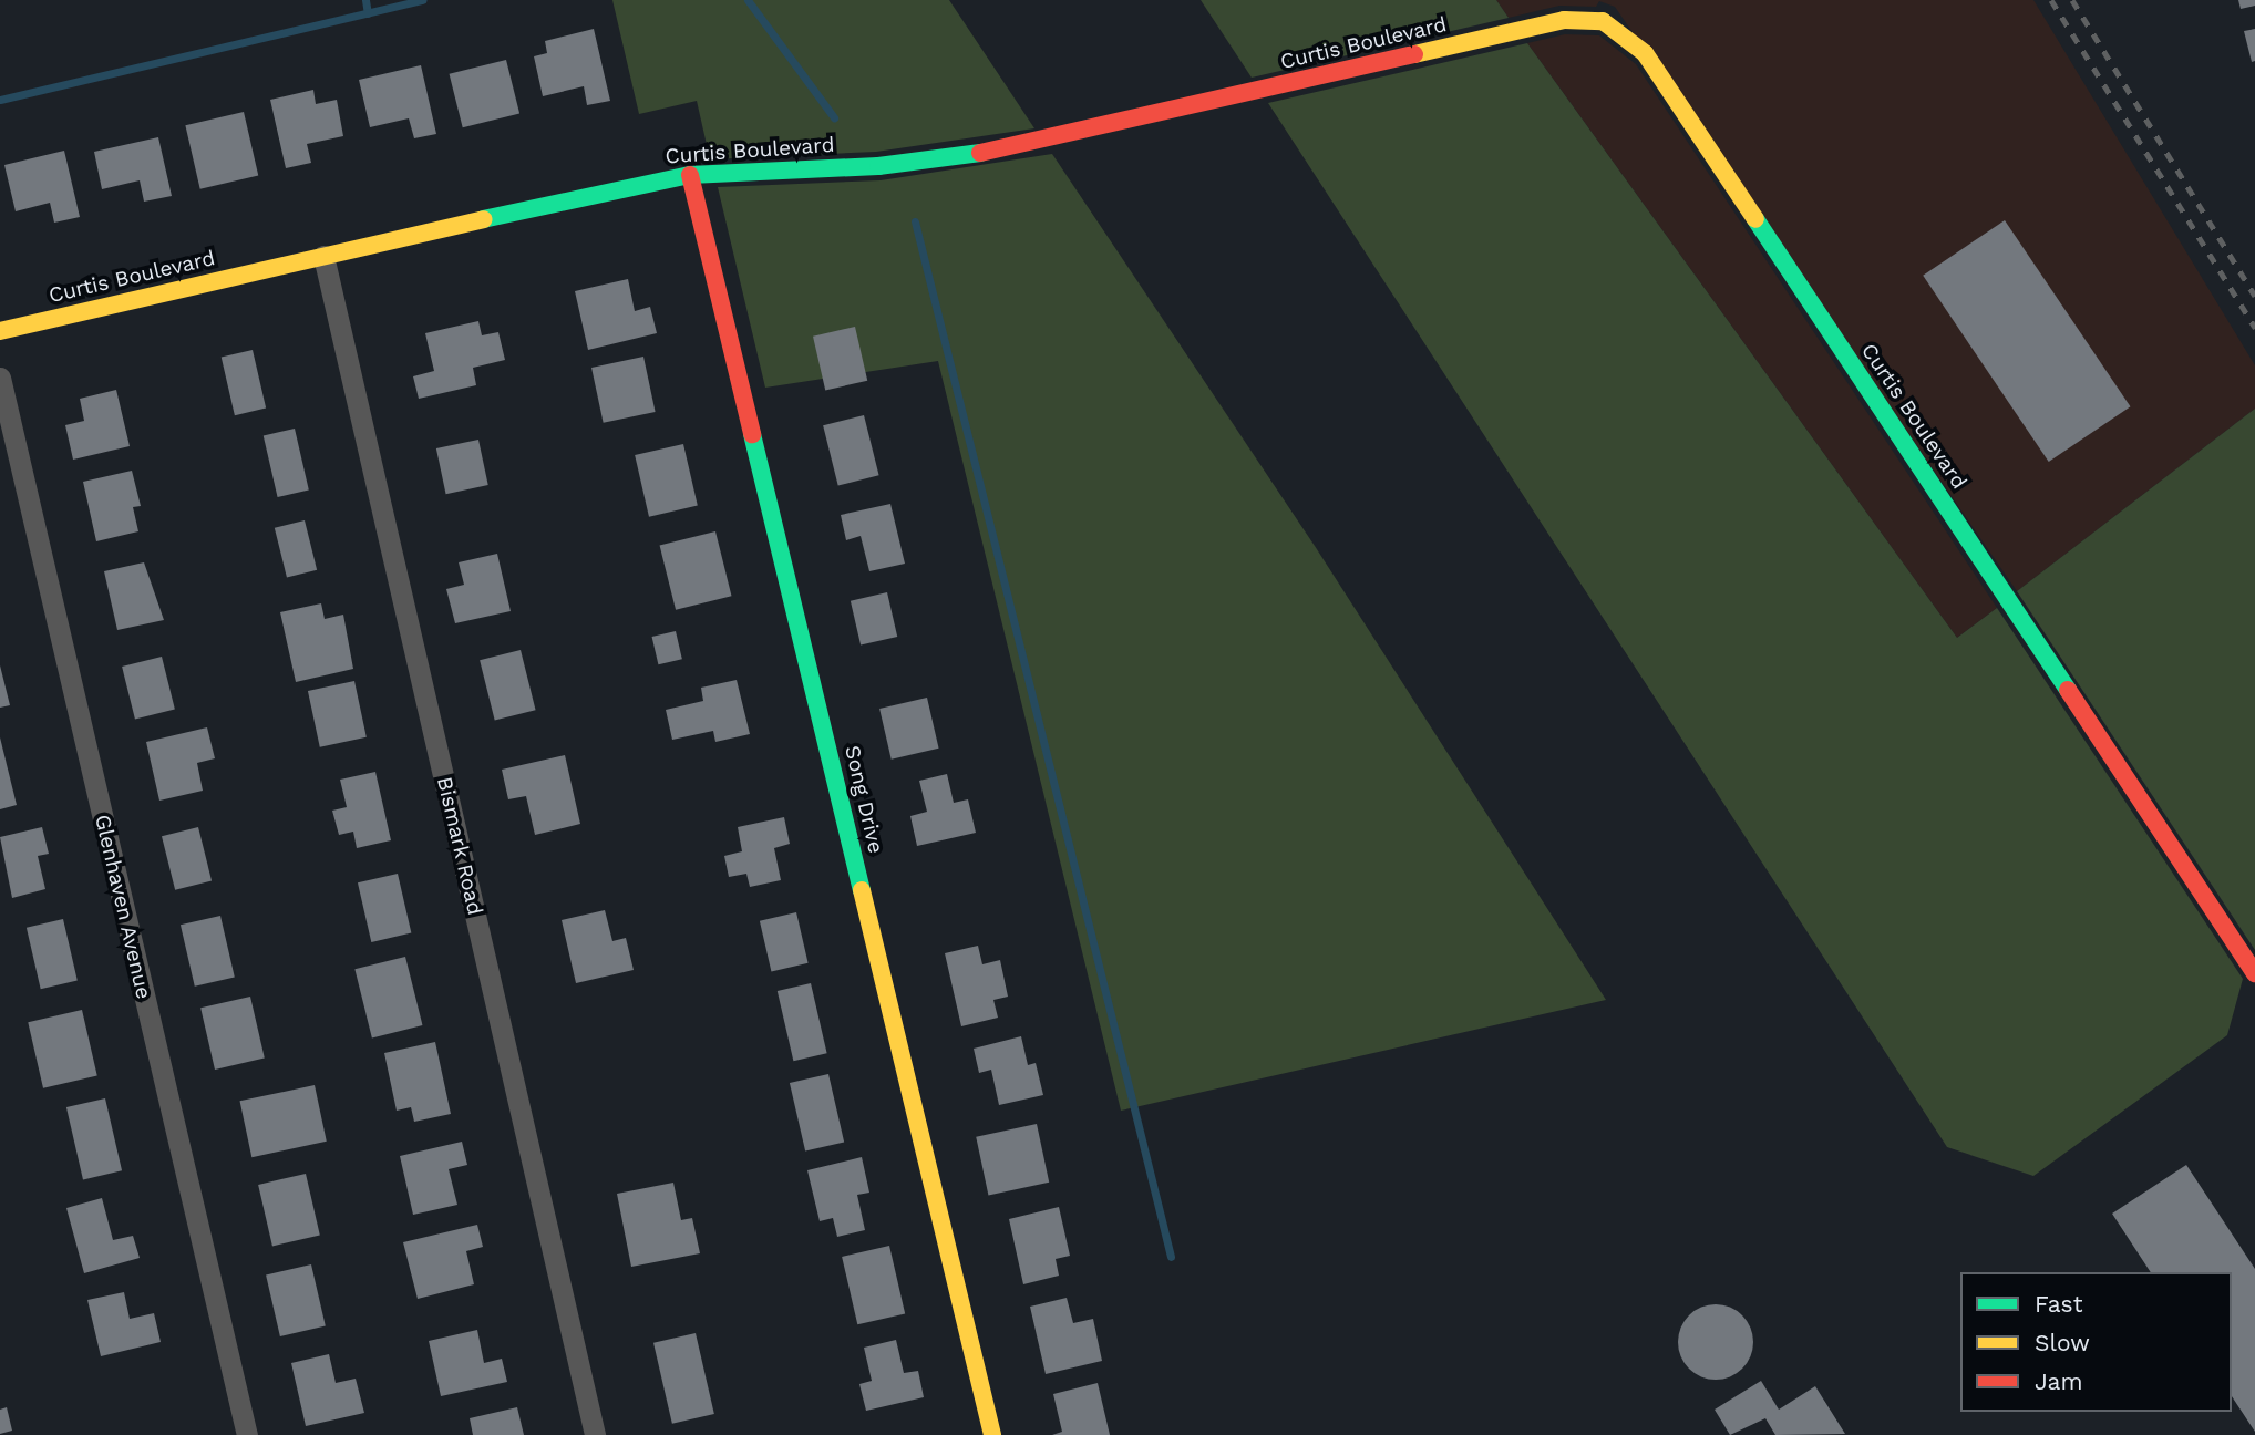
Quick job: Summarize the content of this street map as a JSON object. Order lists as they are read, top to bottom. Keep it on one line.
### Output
{"streets":{"street":["Curtis Boulevard","Song Drive","Bismark Road","Glenhaven Avenue"]},"crossings":[["Curtis Boulevard","Song Drive"],["Curtis Boulevard","Bismark Road"]],"legend":["Fast","Slow","Jam"]}
